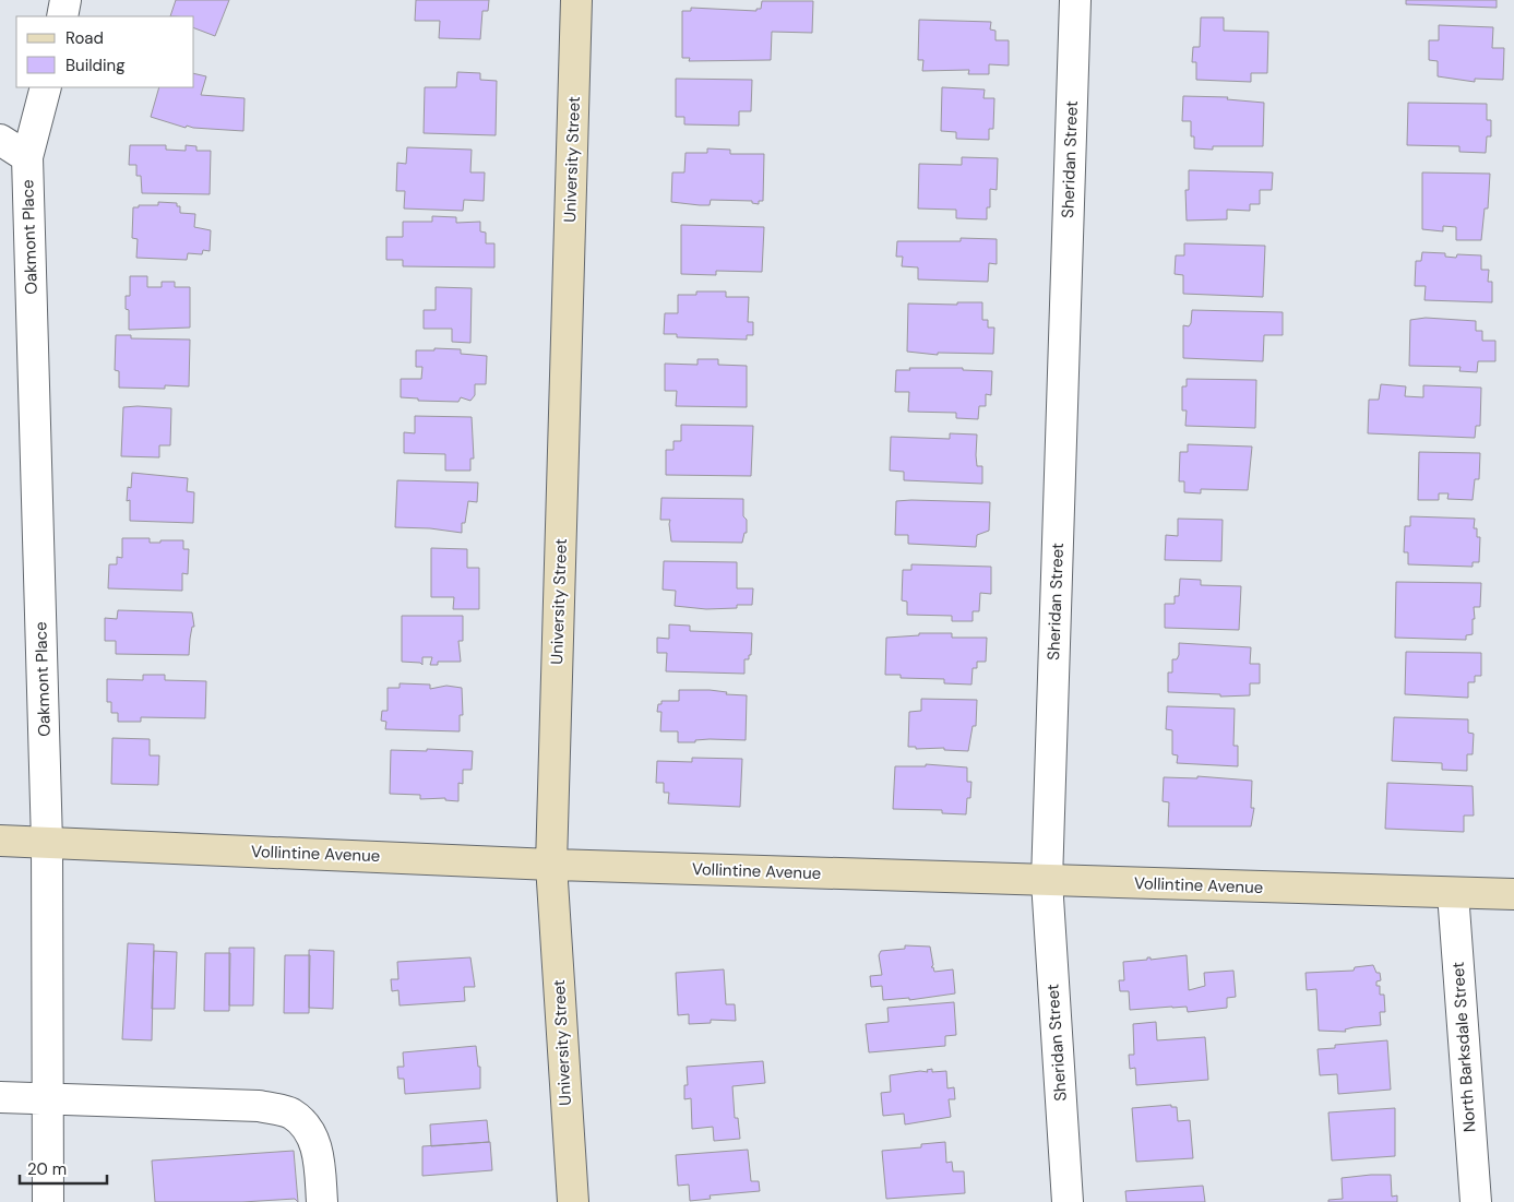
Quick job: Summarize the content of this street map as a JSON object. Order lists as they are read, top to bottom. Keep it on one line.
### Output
{"streets":{"street":["University Street","Sheridan Street","Oakmont Place","Vollintine Avenue","North Barksdale Street"]},"crossings":[["University Street","Vollintine Avenue"],["Sheridan Street","Vollintine Avenue"],["Oakmont Place","Vollintine Avenue"],["Vollintine Avenue","North Barksdale Street"]],"legend":["Road","Building"],"scale_bar":"20 m"}
